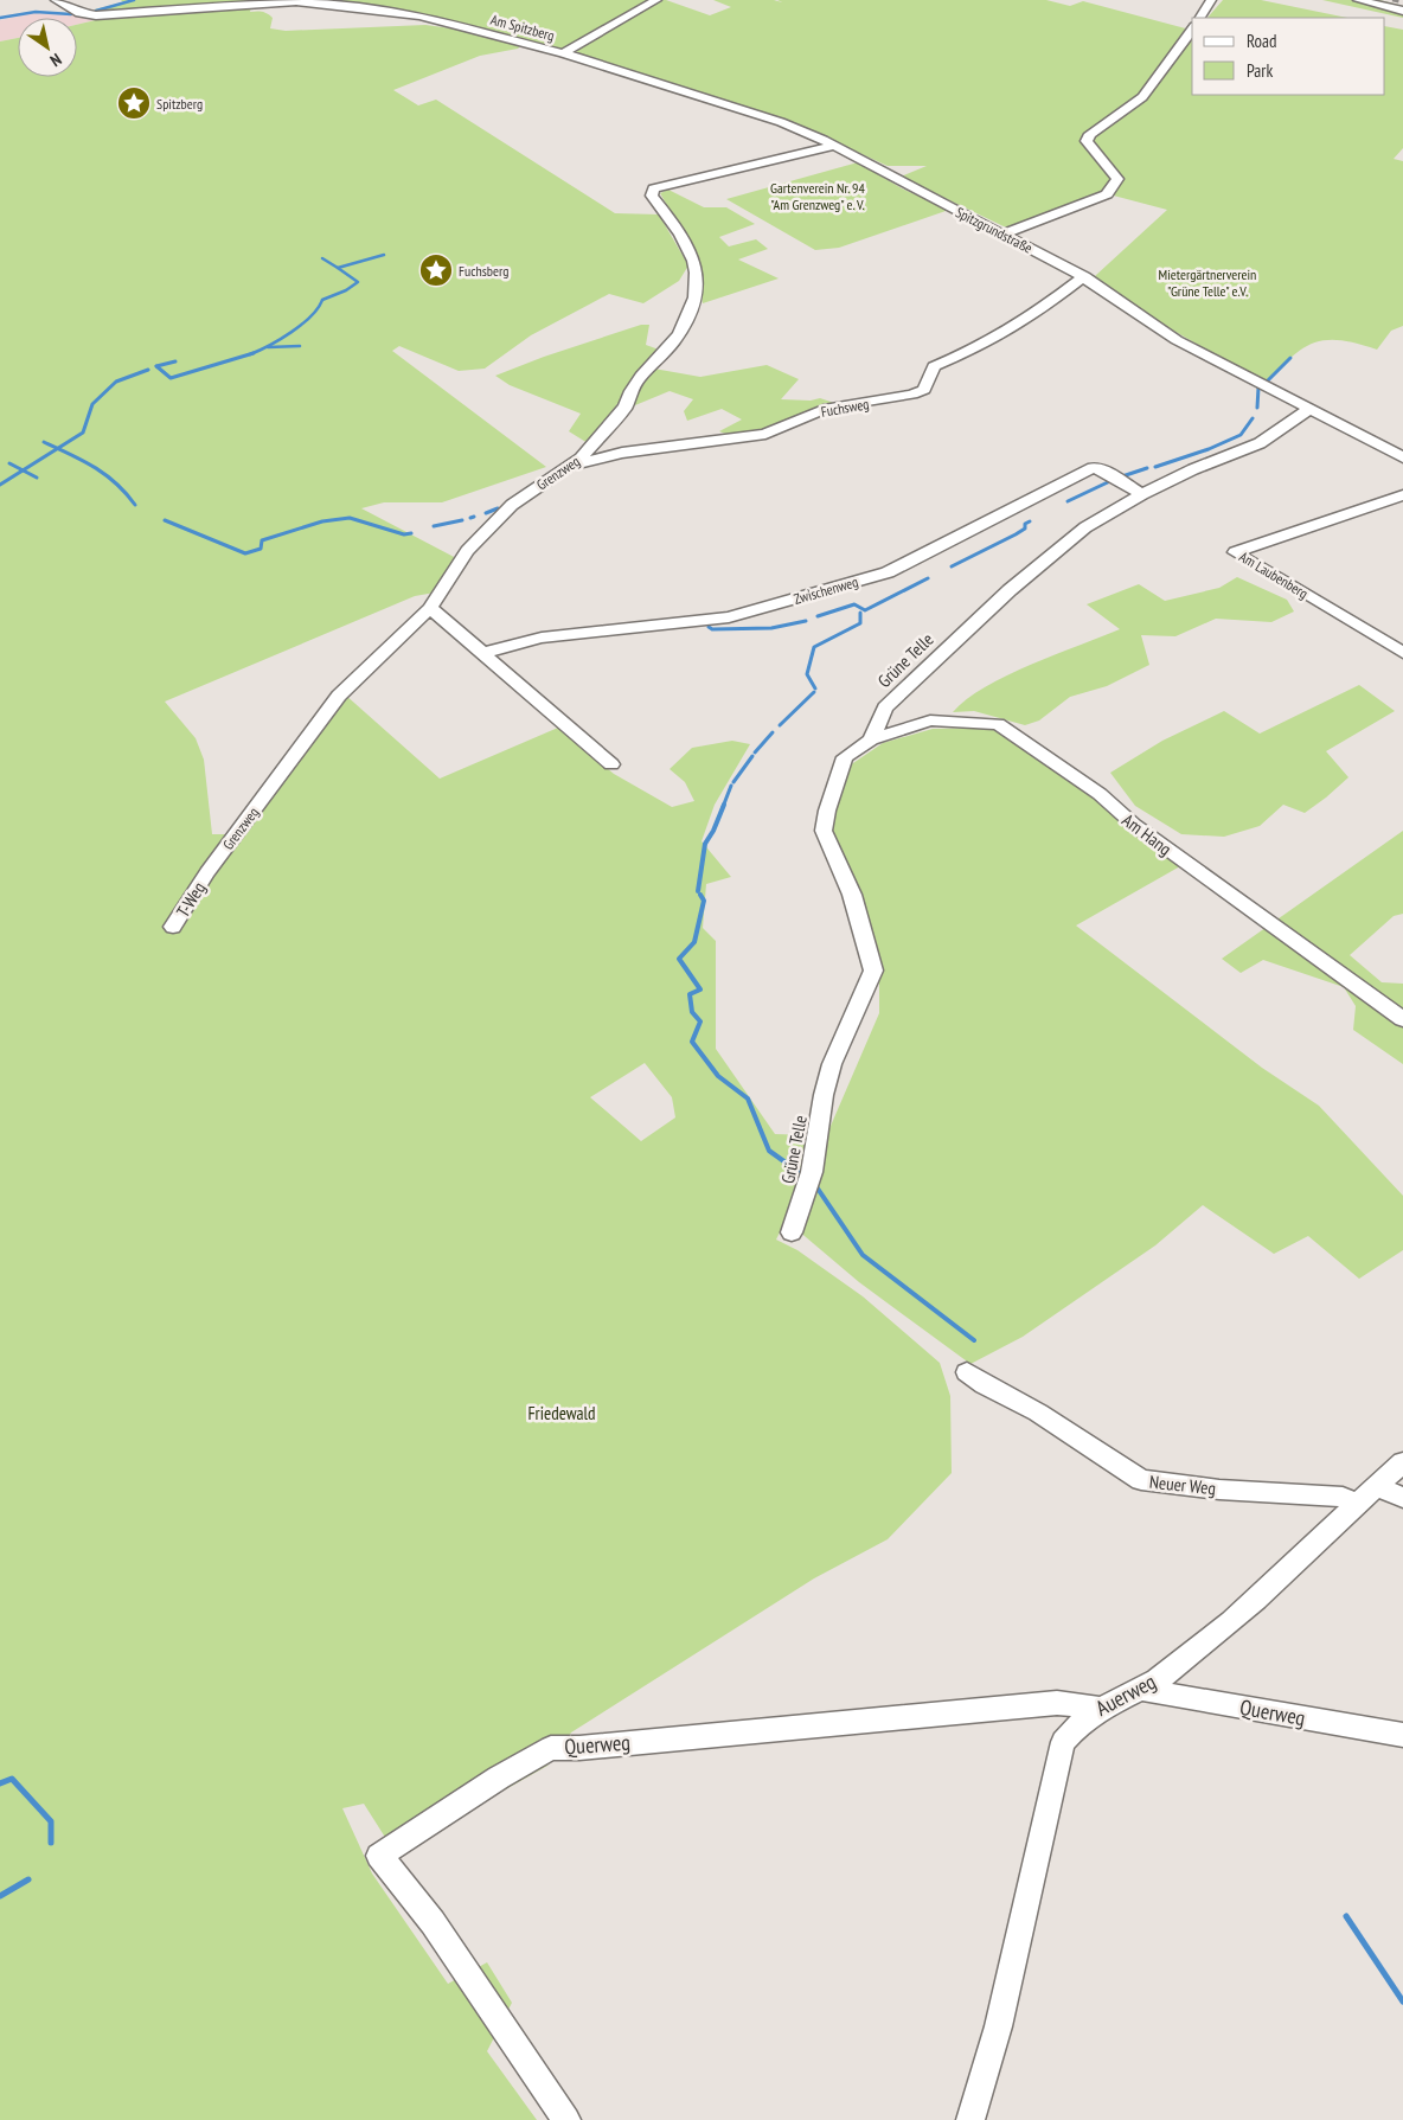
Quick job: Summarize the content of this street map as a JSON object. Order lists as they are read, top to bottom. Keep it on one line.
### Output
{"streets":{"street":["Am Spitzberg","Spitzgrundstraße","Fuchsweg","Grenzweg","Am Laubenberg","Zwischenweg","Grüne Telle","Am Hang","T-Weg","Neuer Weg","Auerweg","Querweg"]},"crossings":[["Am Spitzberg","Spitzgrundstraße"],["Spitzgrundstraße","Fuchsweg"],["Spitzgrundstraße","Grenzweg"],["Spitzgrundstraße","Grüne Telle"],["Fuchsweg","Grenzweg"],["Grenzweg","T-Weg"],["Zwischenweg","Grüne Telle"],["Grüne Telle","Am Hang"],["Neuer Weg","Auerweg"],["Auerweg","Querweg"]],"parks":["Gartenverein Nr. 94 \"Am Grenzweg\" e. V.","Mietergärtnerverein \"Grüne Telle\" e.V.","Friedewald"],"places":{"place":["Spitzberg","Fuchsberg"]},"legend":["Road","Park"],"north":"bottom right"}
